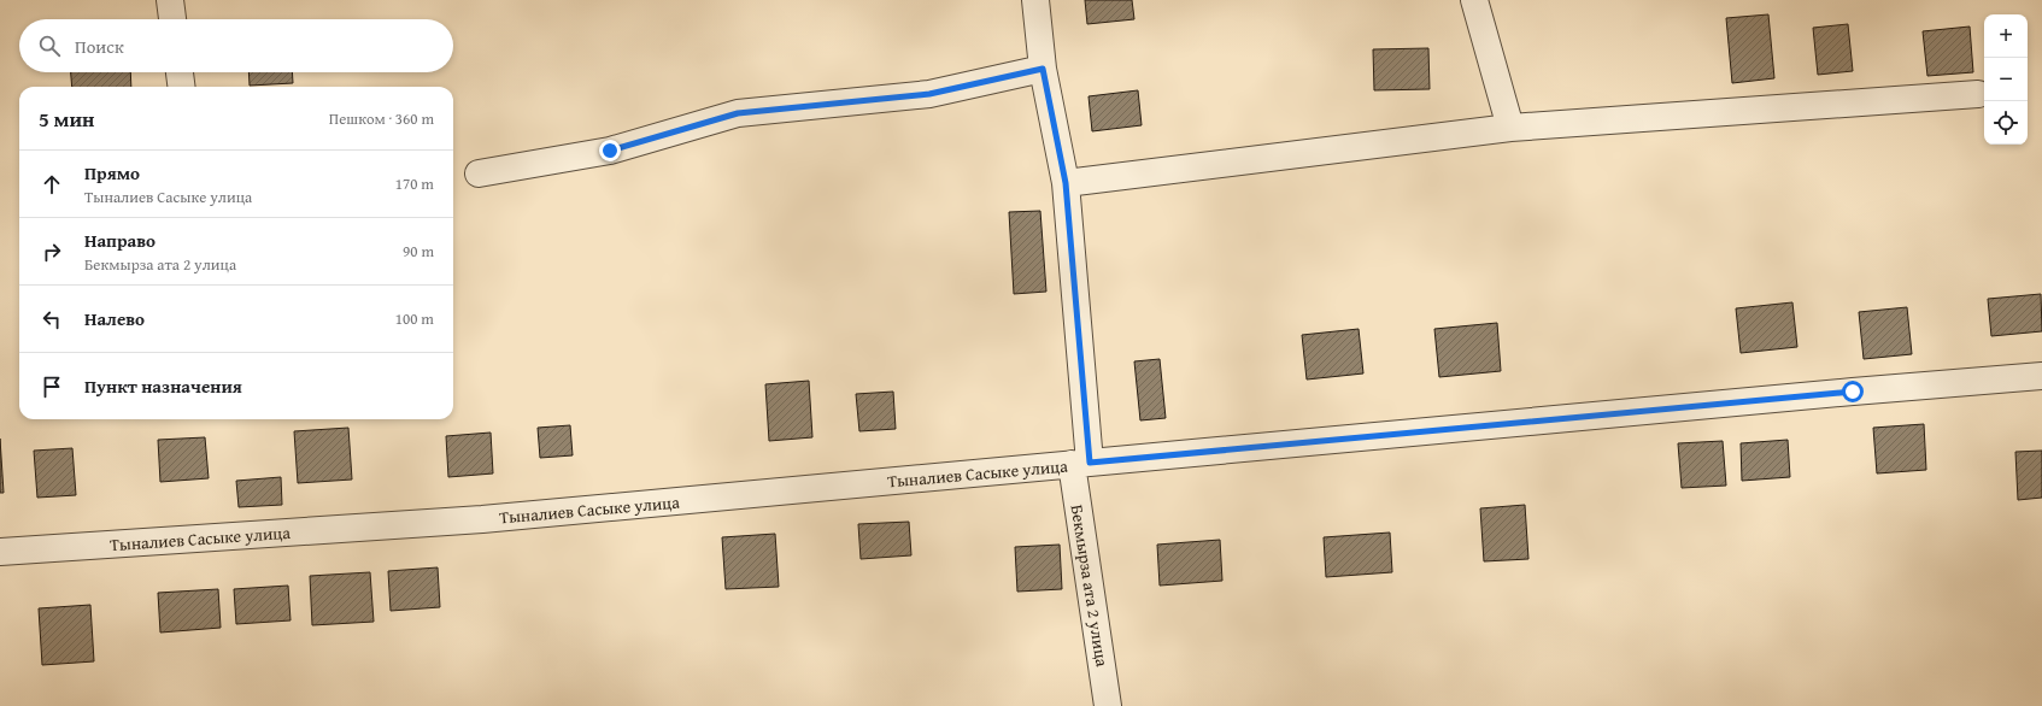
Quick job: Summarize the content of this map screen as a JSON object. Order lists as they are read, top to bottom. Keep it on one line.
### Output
{"streets":{"street":["Тыналиев Сасыке улица","Бекмырза ата 2 улица"]},"crossings":[["Тыналиев Сасыке улица","Бекмырза ата 2 улица"]],"page":{"map_buttons":["+","−"],"search":"Поиск","heading":["5 мин","Пешком · 360 m"],"list":[["Прямо","Тыналиев Сасыке улица","170 m"],["Направо","Бекмырза ата 2 улица","90 m"],["Налево","100 m"],"Пункт назначения"]}}
